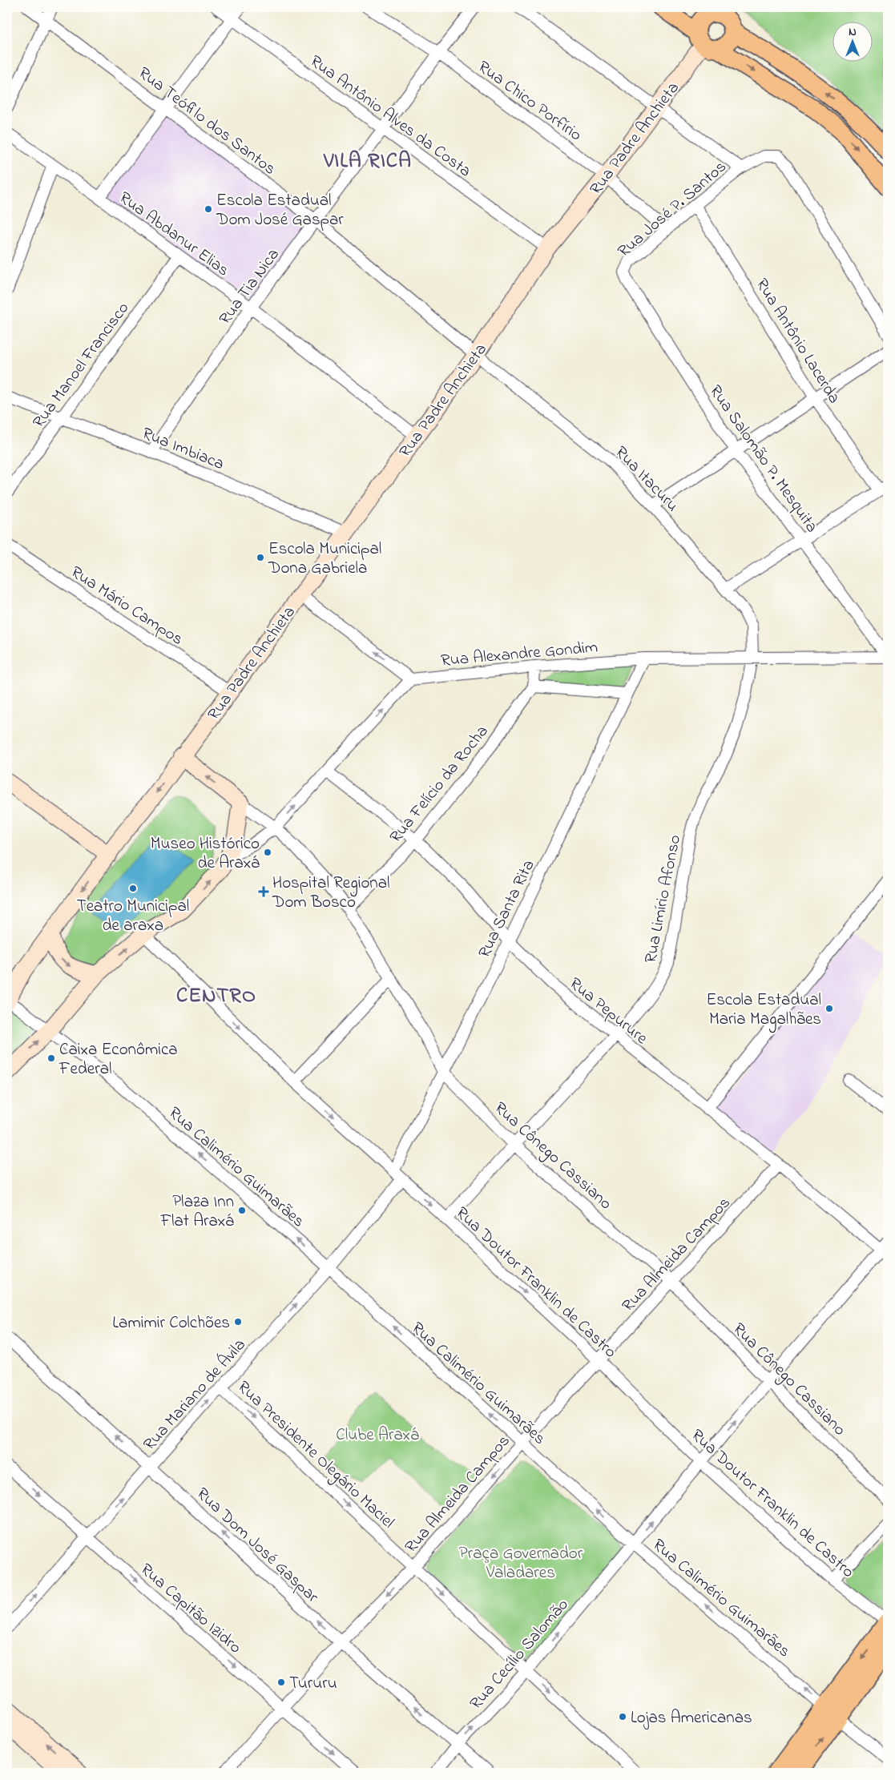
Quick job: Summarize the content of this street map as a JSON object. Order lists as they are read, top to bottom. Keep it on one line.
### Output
{"streets":{"main road":["Rua Padre Anchieta"],"street":["Rua Chico Porfírio","Rua Antônio Alves da Costa","Rua Teófilo dos Santos","Rua José P. Santos","Rua Abdanur Elias","Rua Tia Nica","Rua Antônio Lacerda","Rua Manoel Francisco","Rua Imbiaca","Rua Salomão P. Mesquita","Rua Itacuru","Rua Mário Campos","Rua Alexandre Gondim","Rua Felício da Rocha","Rua Limírio Afonso","Rua Santa Rita","Rua Pepurure","Rua Cônego Cassiano","Rua Calimério Guimarães","Rua Almeida Campos","Rua Doutor Franklin de Castro","Rua Mariano de Ávila","Rua Presidente Olegário Maciel","Rua Dom José Gaspar","Rua Capitão Izidro","Rua Cecílio Salomão"]},"crossings":[["Rua Chico Porfírio","Rua Padre Anchieta"],["Rua Chico Porfírio","Rua José P. Santos"],["Rua Chico Porfírio","Rua Tia Nica"],["Rua Antônio Alves da Costa","Rua Padre Anchieta"],["Rua Antônio Alves da Costa","Rua Tia Nica"],["Rua Teófilo dos Santos","Rua Padre Anchieta"],["Rua Teófilo dos Santos","Rua Tia Nica"],["Rua Teófilo dos Santos","Rua Itacuru"],["Rua Padre Anchieta","Rua Abdanur Elias"],["Rua Padre Anchieta","Rua Imbiaca"],["Rua Padre Anchieta","Rua Itacuru"],["Rua Padre Anchieta","Rua Mário Campos"],["Rua Padre Anchieta","Rua Calimério Guimarães"],["Rua José P. Santos","Rua Antônio Lacerda"],["Rua José P. Santos","Rua Salomão P. Mesquita"],["Rua Abdanur Elias","Rua Tia Nica"],["Rua Abdanur Elias","Rua Manoel Francisco"],["Rua Tia Nica","Rua Imbiaca"],["Rua Manoel Francisco","Rua Imbiaca"],["Rua Salomão P. Mesquita","Rua Alexandre Gondim"],["Rua Itacuru","Rua Alexandre Gondim"],["Rua Itacuru","Rua Limírio Afonso"],["Rua Alexandre Gondim","Rua Limírio Afonso"],["Rua Alexandre Gondim","Rua Santa Rita"],["Rua Felício da Rocha","Rua Pepurure"],["Rua Felício da Rocha","Rua Cônego Cassiano"],["Rua Limírio Afonso","Rua Pepurure"],["Rua Limírio Afonso","Rua Cônego Cassiano"],["Rua Limírio Afonso","Rua Doutor Franklin de Castro"],["Rua Santa Rita","Rua Pepurure"],["Rua Santa Rita","Rua Cônego Cassiano"],["Rua Santa Rita","Rua Doutor Franklin de Castro"],["Rua Pepurure","Rua Almeida Campos"],["Rua Pepurure","Rua Cecílio Salomão"],["Rua Cônego Cassiano","Rua Almeida Campos"],["Rua Cônego Cassiano","Rua Cecílio Salomão"],["Rua Calimério Guimarães","Rua Almeida Campos"],["Rua Calimério Guimarães","Rua Mariano de Ávila"],["Rua Calimério Guimarães","Rua Cecílio Salomão"],["Rua Almeida Campos","Rua Doutor Franklin de Castro"],["Rua Almeida Campos","Rua Presidente Olegário Maciel"],["Rua Almeida Campos","Rua Dom José Gaspar"],["Rua Almeida Campos","Rua Capitão Izidro"],["Rua Doutor Franklin de Castro","Rua Mariano de Ávila"],["Rua Doutor Franklin de Castro","Rua Cecílio Salomão"],["Rua Mariano de Ávila","Rua Presidente Olegário Maciel"],["Rua Mariano de Ávila","Rua Dom José Gaspar"],["Rua Mariano de Ávila","Rua Capitão Izidro"],["Rua Presidente Olegário Maciel","Rua Cecílio Salomão"],["Rua Dom José Gaspar","Rua Cecílio Salomão"]],"one_way":["Rua Calimério Guimarães","Rua Doutor Franklin de Castro","Rua Mariano de Ávila","Rua Presidente Olegário Maciel","Rua Dom José Gaspar","Rua Capitão Izidro","Rua Cecílio Salomão"],"districts":["VILA RICA","CENTRO"],"parks":["Clube Araxá","Praça Governador Valadares"],"places":{"other":["Escola Estadual Dom José Gaspar","Escola Municipal Dona Gabriela","Museo Histórico de Araxá","Teatro Municipal de araxa","Escola Estadual Maria Magalhães","Caixa Econômica Federal","Plaza Inn Flat Araxá","Lamimir Colchões","Tururu","Lojas Americanas"],"health":["Hospital Regional Dom Bosco"]},"north":"top"}
